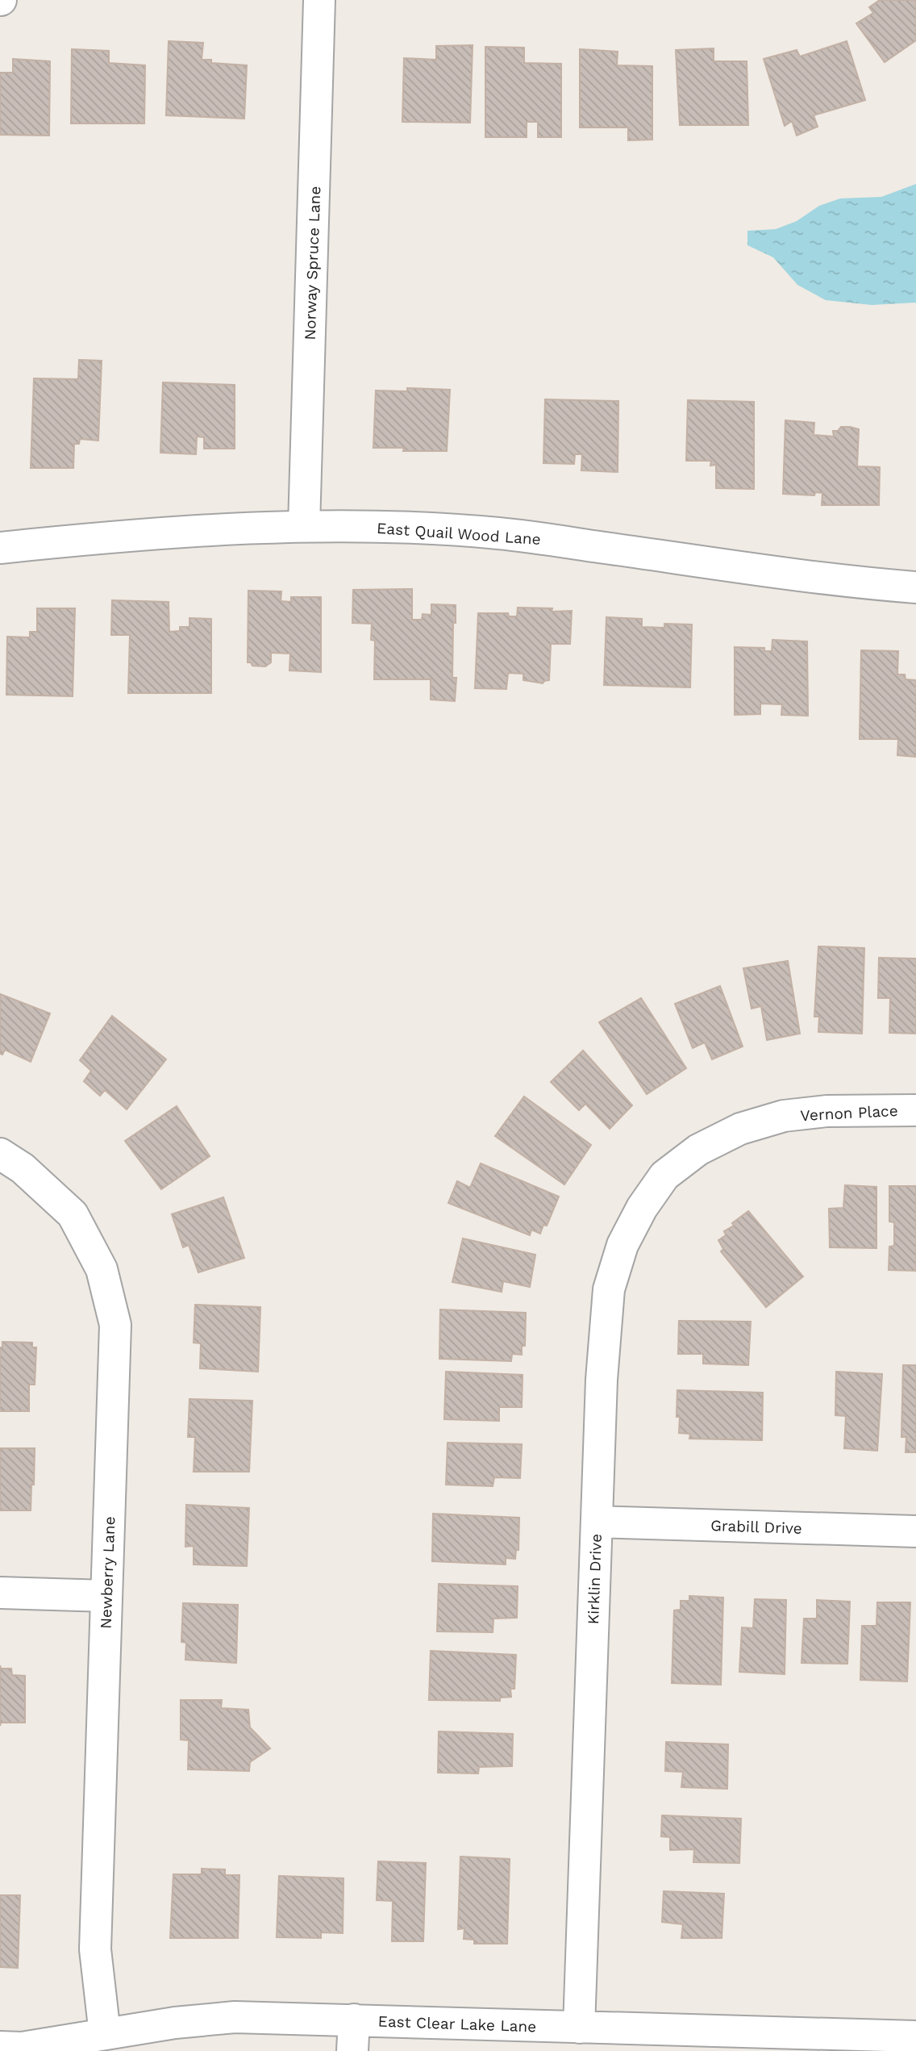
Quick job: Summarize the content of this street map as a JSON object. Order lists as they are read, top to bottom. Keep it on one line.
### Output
{"streets":{"street":["Norway Spruce Lane","East Quail Wood Lane","Vernon Place","Grabill Drive","Newberry Lane","Kirklin Drive","East Clear Lake Lane"]},"crossings":[["Norway Spruce Lane","East Quail Wood Lane"],["Vernon Place","Kirklin Drive"],["Grabill Drive","Kirklin Drive"],["Newberry Lane","East Clear Lake Lane"],["Kirklin Drive","East Clear Lake Lane"]]}
